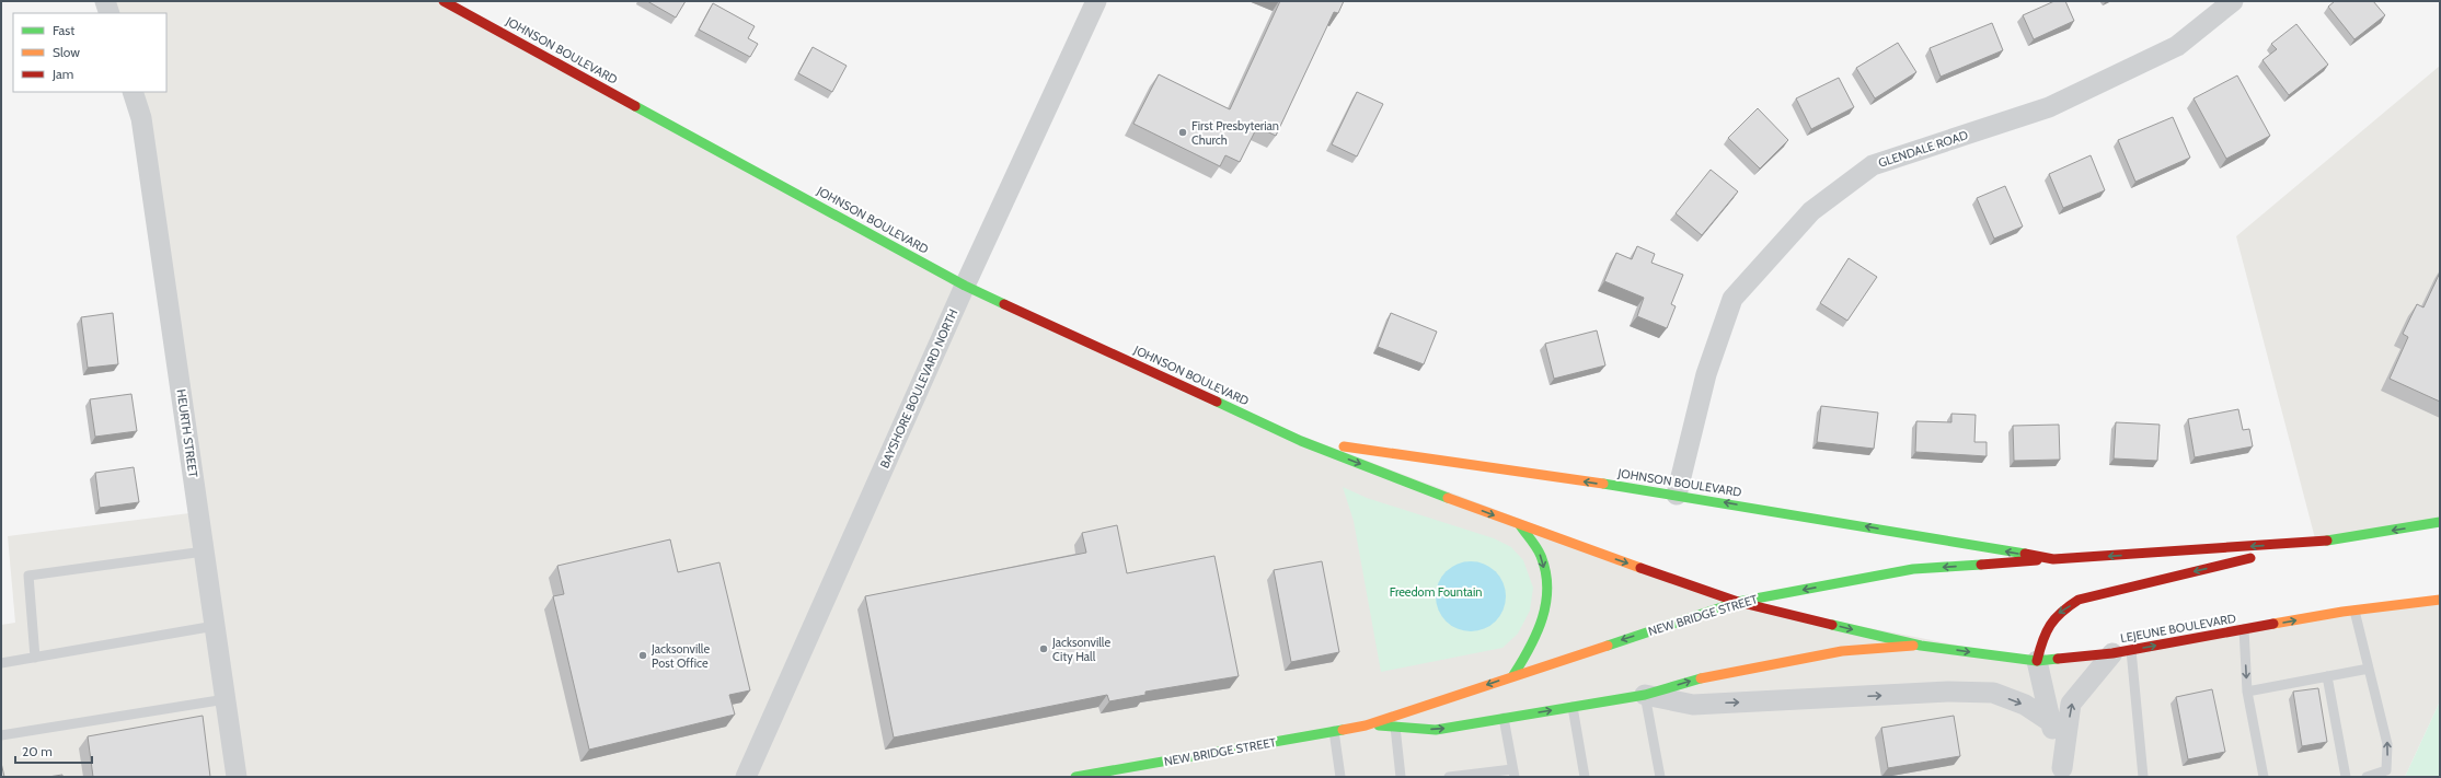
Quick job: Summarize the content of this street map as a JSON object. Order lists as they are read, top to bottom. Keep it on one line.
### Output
{"streets":{"main road":["JOHNSON BOULEVARD","NEW BRIDGE STREET","LEJEUNE BOULEVARD"],"street":["GLENDALE ROAD","BAYSHORE BOULEVARD NORTH","HEURTH STREET"]},"crossings":[["JOHNSON BOULEVARD","GLENDALE ROAD"],["JOHNSON BOULEVARD","BAYSHORE BOULEVARD NORTH"],["JOHNSON BOULEVARD","NEW BRIDGE STREET"],["JOHNSON BOULEVARD","LEJEUNE BOULEVARD"],["NEW BRIDGE STREET","LEJEUNE BOULEVARD"]],"parks":["Freedom Fountain"],"places":["First Presbyterian Church","Jacksonville City Hall","Jacksonville Post Office"],"legend":["Fast","Slow","Jam"],"scale_bar":"20 m"}
